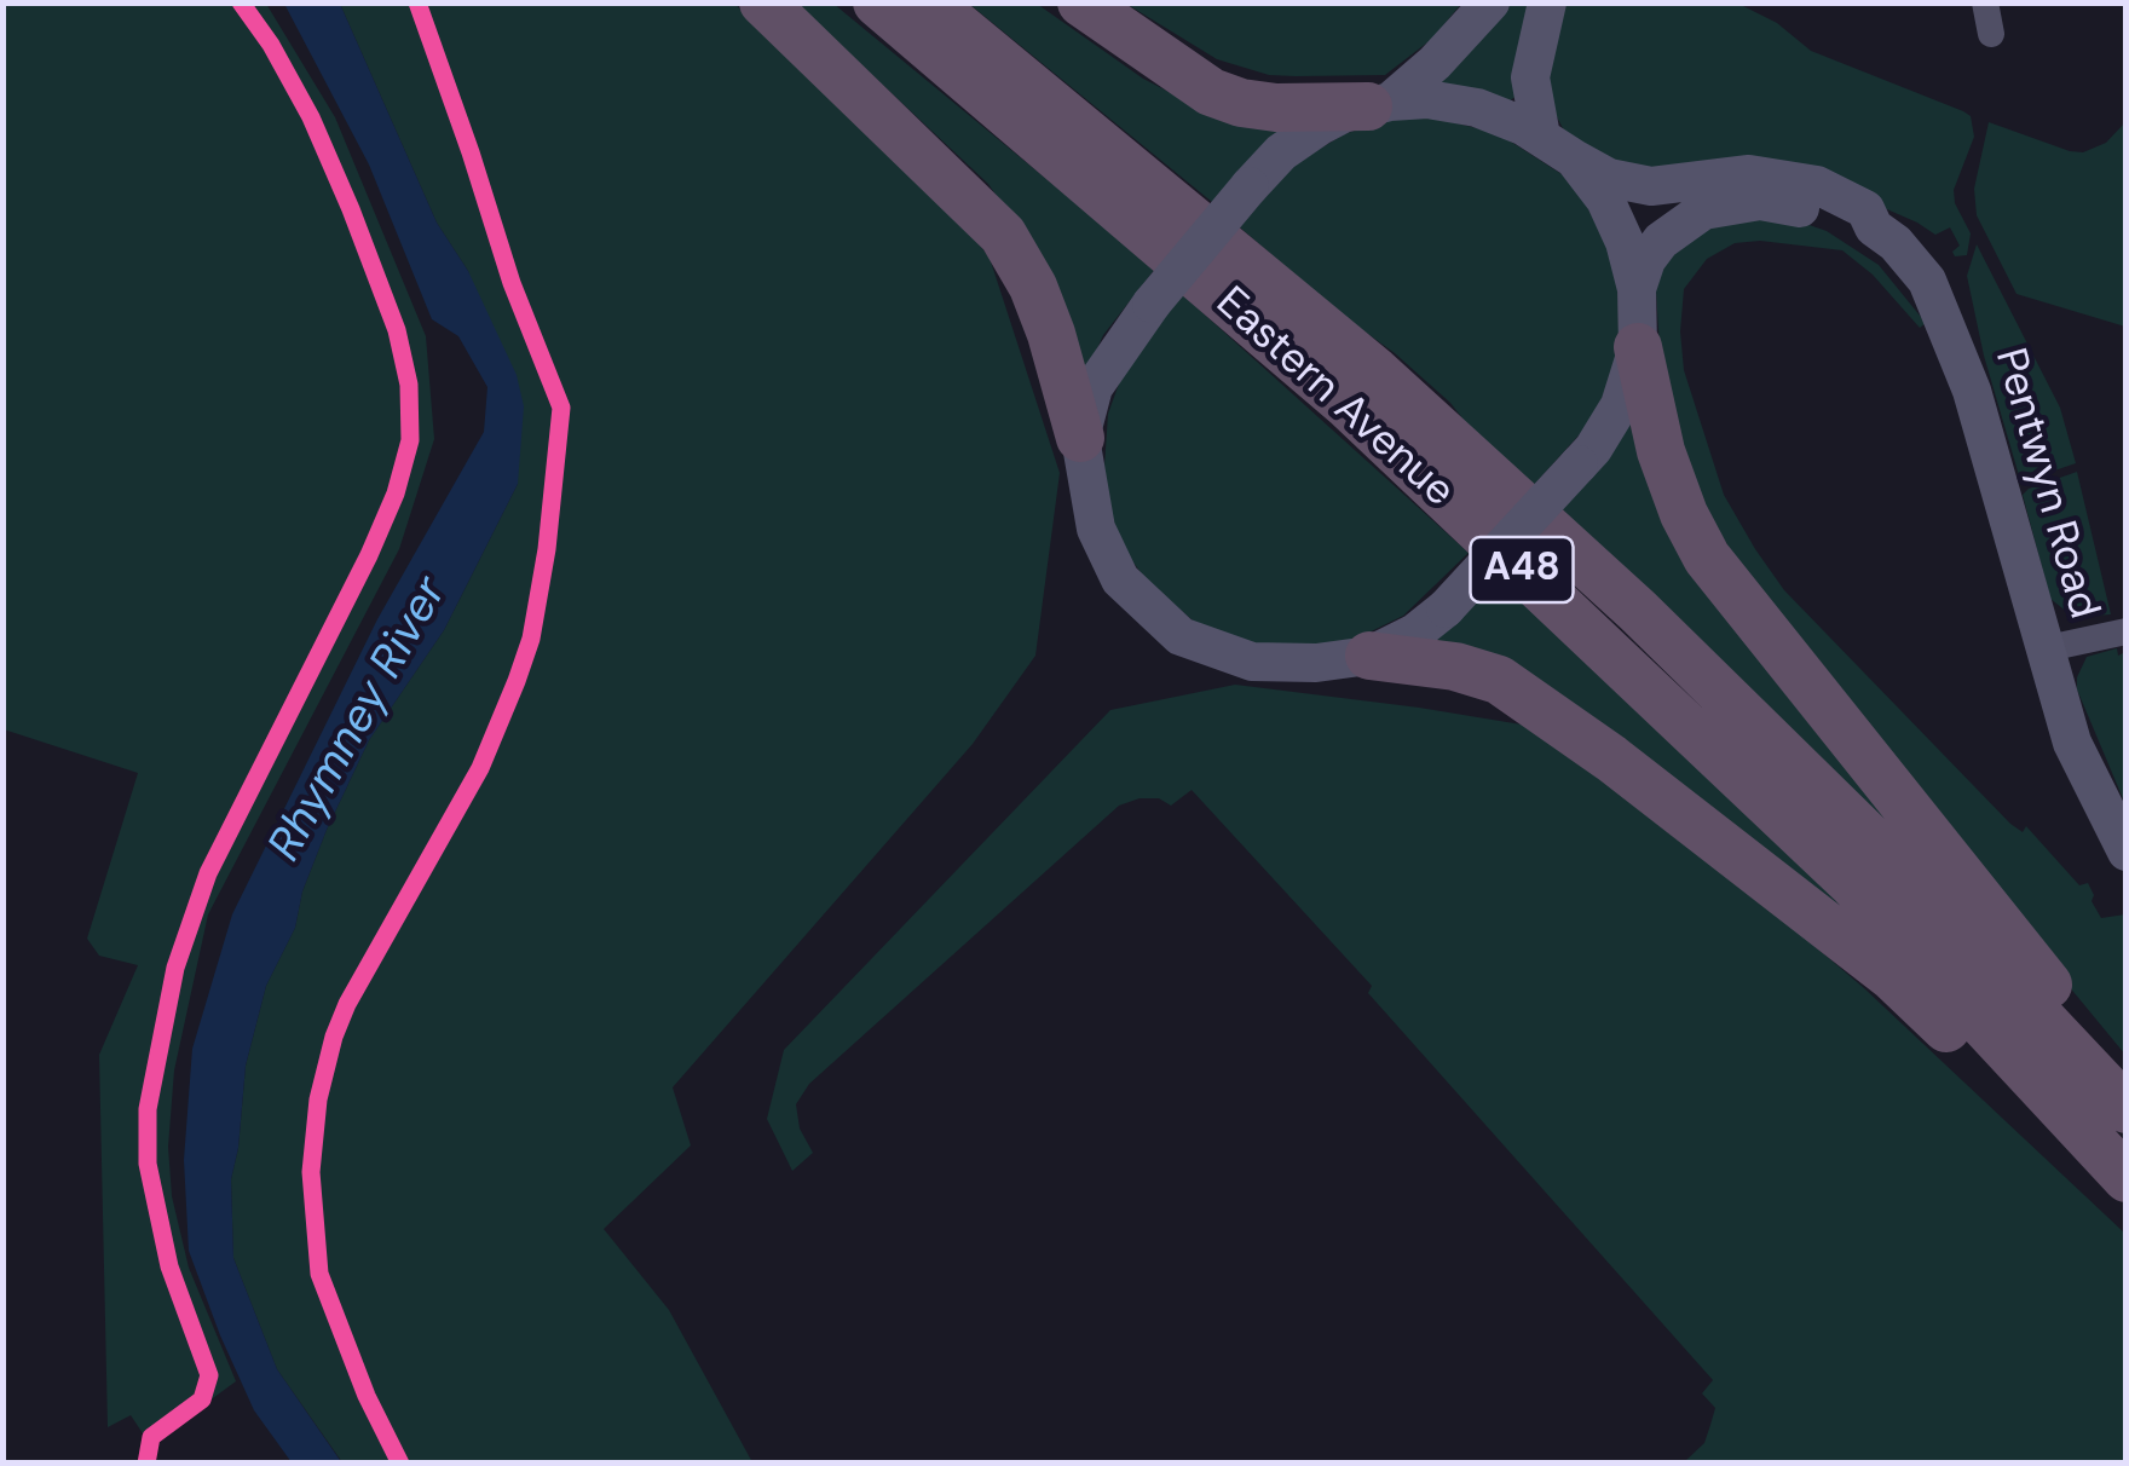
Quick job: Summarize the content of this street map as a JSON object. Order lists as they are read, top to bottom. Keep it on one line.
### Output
{"streets":{"highway":["Eastern Avenue","A48"],"street":["Pentwyn Road"]},"water":["Rhymney River"]}
